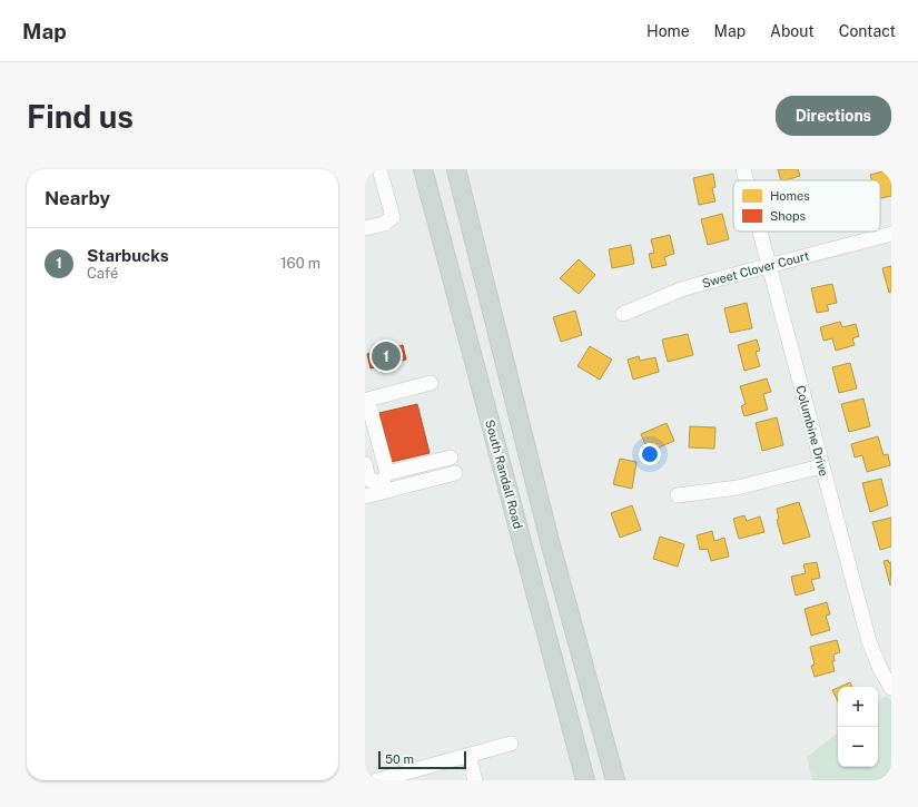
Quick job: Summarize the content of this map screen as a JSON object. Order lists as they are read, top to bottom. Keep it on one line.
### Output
{"streets":{"main road":["South Randall Road"],"street":["Sweet Clover Court","Columbine Drive"]},"crossings":[["Sweet Clover Court","Columbine Drive"]],"legend":["Homes","Shops"],"scale_bar":"50 m","page":{"header":"Map","nav":["Home","Map","About","Contact"],"buttons":"Directions","title":"Find us","heading":"Nearby","list":[{"mark":"1","name":"Starbucks","note":"Café","value":"160 m"}],"pins":"1","map_buttons":["+","−"],"scale":"50 m"}}
